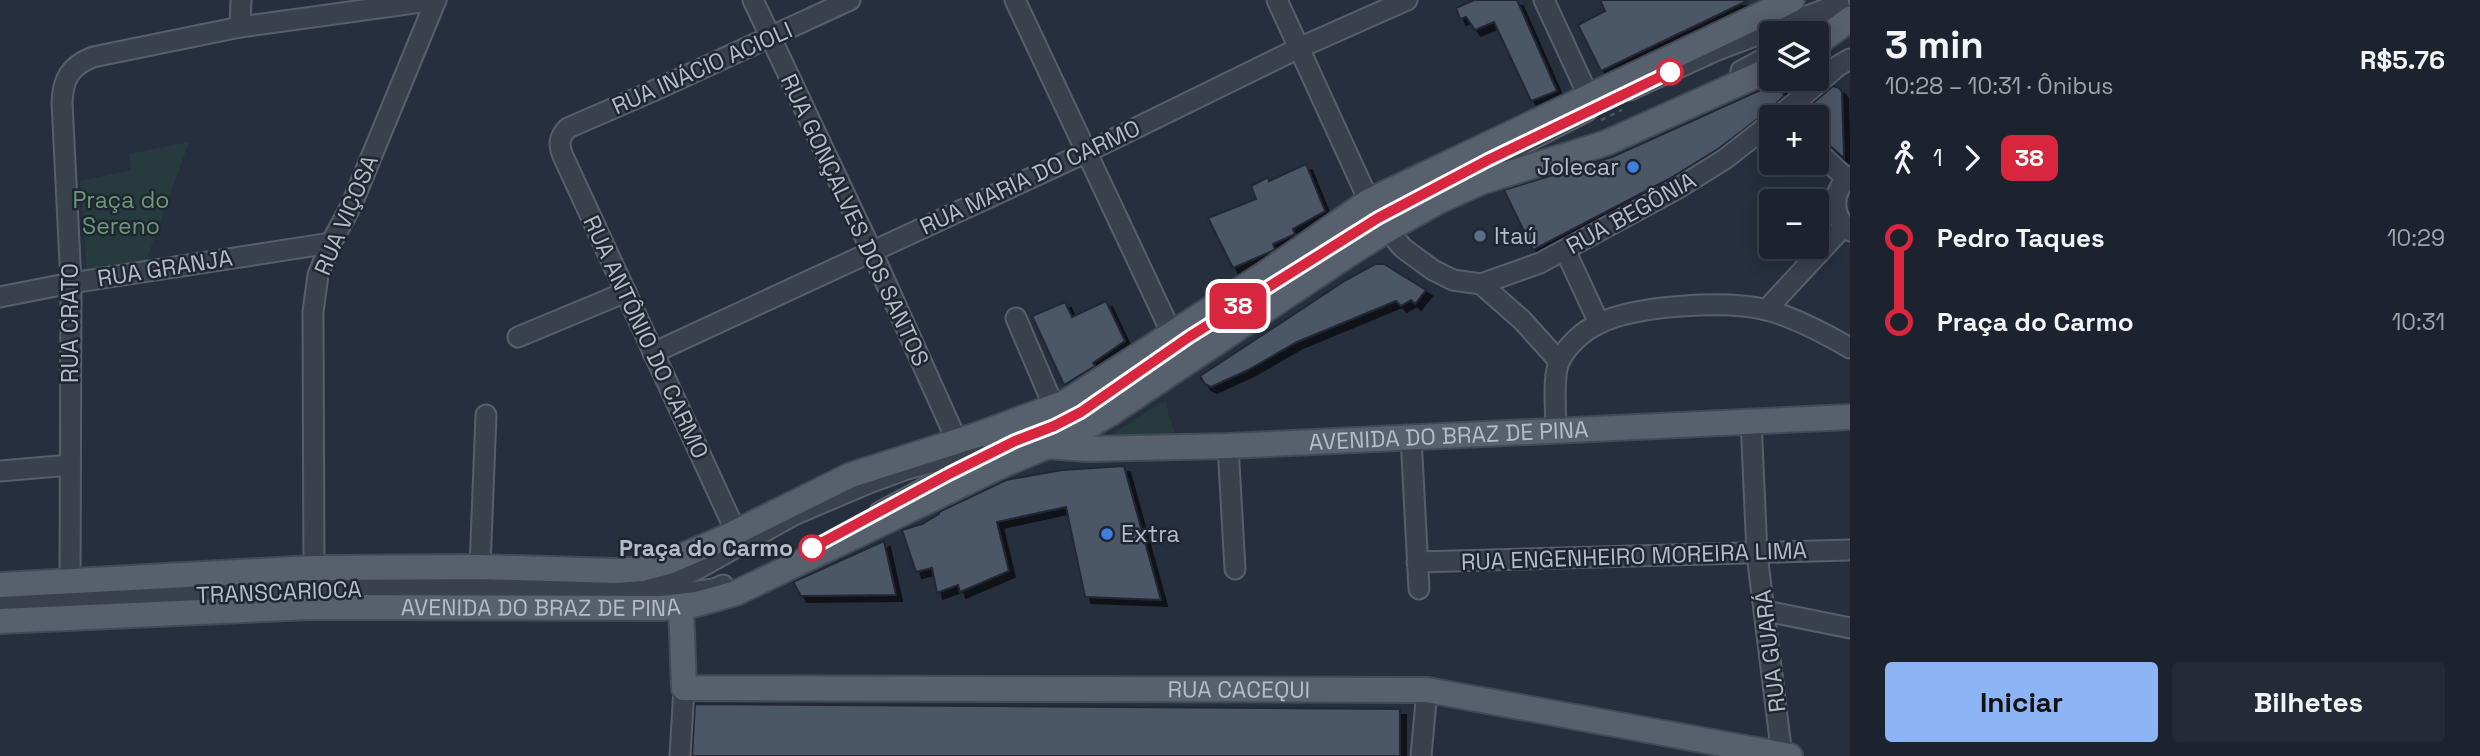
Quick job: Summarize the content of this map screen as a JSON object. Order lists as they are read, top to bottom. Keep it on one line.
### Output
{"streets":{"main road":["AVENIDA DO BRAZ DE PINA","RUA CACEQUI"],"street":["RUA INÁCIO ACIOLI","RUA MARIA DO CARMO","RUA BEGÔNIA","RUA VIÇOSA","RUA GONÇALVES DOS SANTOS","RUA GRANJA","RUA CRATO","RUA ANTÔNIO DO CARMO","RUA ENGENHEIRO MOREIRA LIMA","TRANSCARIOCA","RUA GUARÁ"]},"crossings":[["RUA INÁCIO ACIOLI","RUA GONÇALVES DOS SANTOS"],["RUA INÁCIO ACIOLI","RUA ANTÔNIO DO CARMO"],["RUA MARIA DO CARMO","RUA GONÇALVES DOS SANTOS"],["RUA MARIA DO CARMO","RUA ANTÔNIO DO CARMO"],["RUA VIÇOSA","RUA GRANJA"],["RUA VIÇOSA","AVENIDA DO BRAZ DE PINA"],["RUA GONÇALVES DOS SANTOS","AVENIDA DO BRAZ DE PINA"],["RUA GRANJA","RUA CRATO"],["RUA CRATO","AVENIDA DO BRAZ DE PINA"],["RUA ANTÔNIO DO CARMO","AVENIDA DO BRAZ DE PINA"],["AVENIDA DO BRAZ DE PINA","TRANSCARIOCA"],["AVENIDA DO BRAZ DE PINA","RUA GUARÁ"],["RUA ENGENHEIRO MOREIRA LIMA","RUA GUARÁ"],["RUA GUARÁ","RUA CACEQUI"]],"parks":["Praça do Sereno"],"places":["Jolecar","Itaú","Extra","Praça do Carmo"],"lines":["bus line 38"],"page":{"on_map":"38","heading":["3 min","10:28 – 10:31 · Ônibus","R$5.76"],"map_buttons":["+","−"],"legs":["1","38"],"list":[{"name":"Pedro Taques","value":"10:29"},{"name":"Praça do Carmo","value":"10:31"}],"buttons":["Iniciar","Bilhetes"]}}
